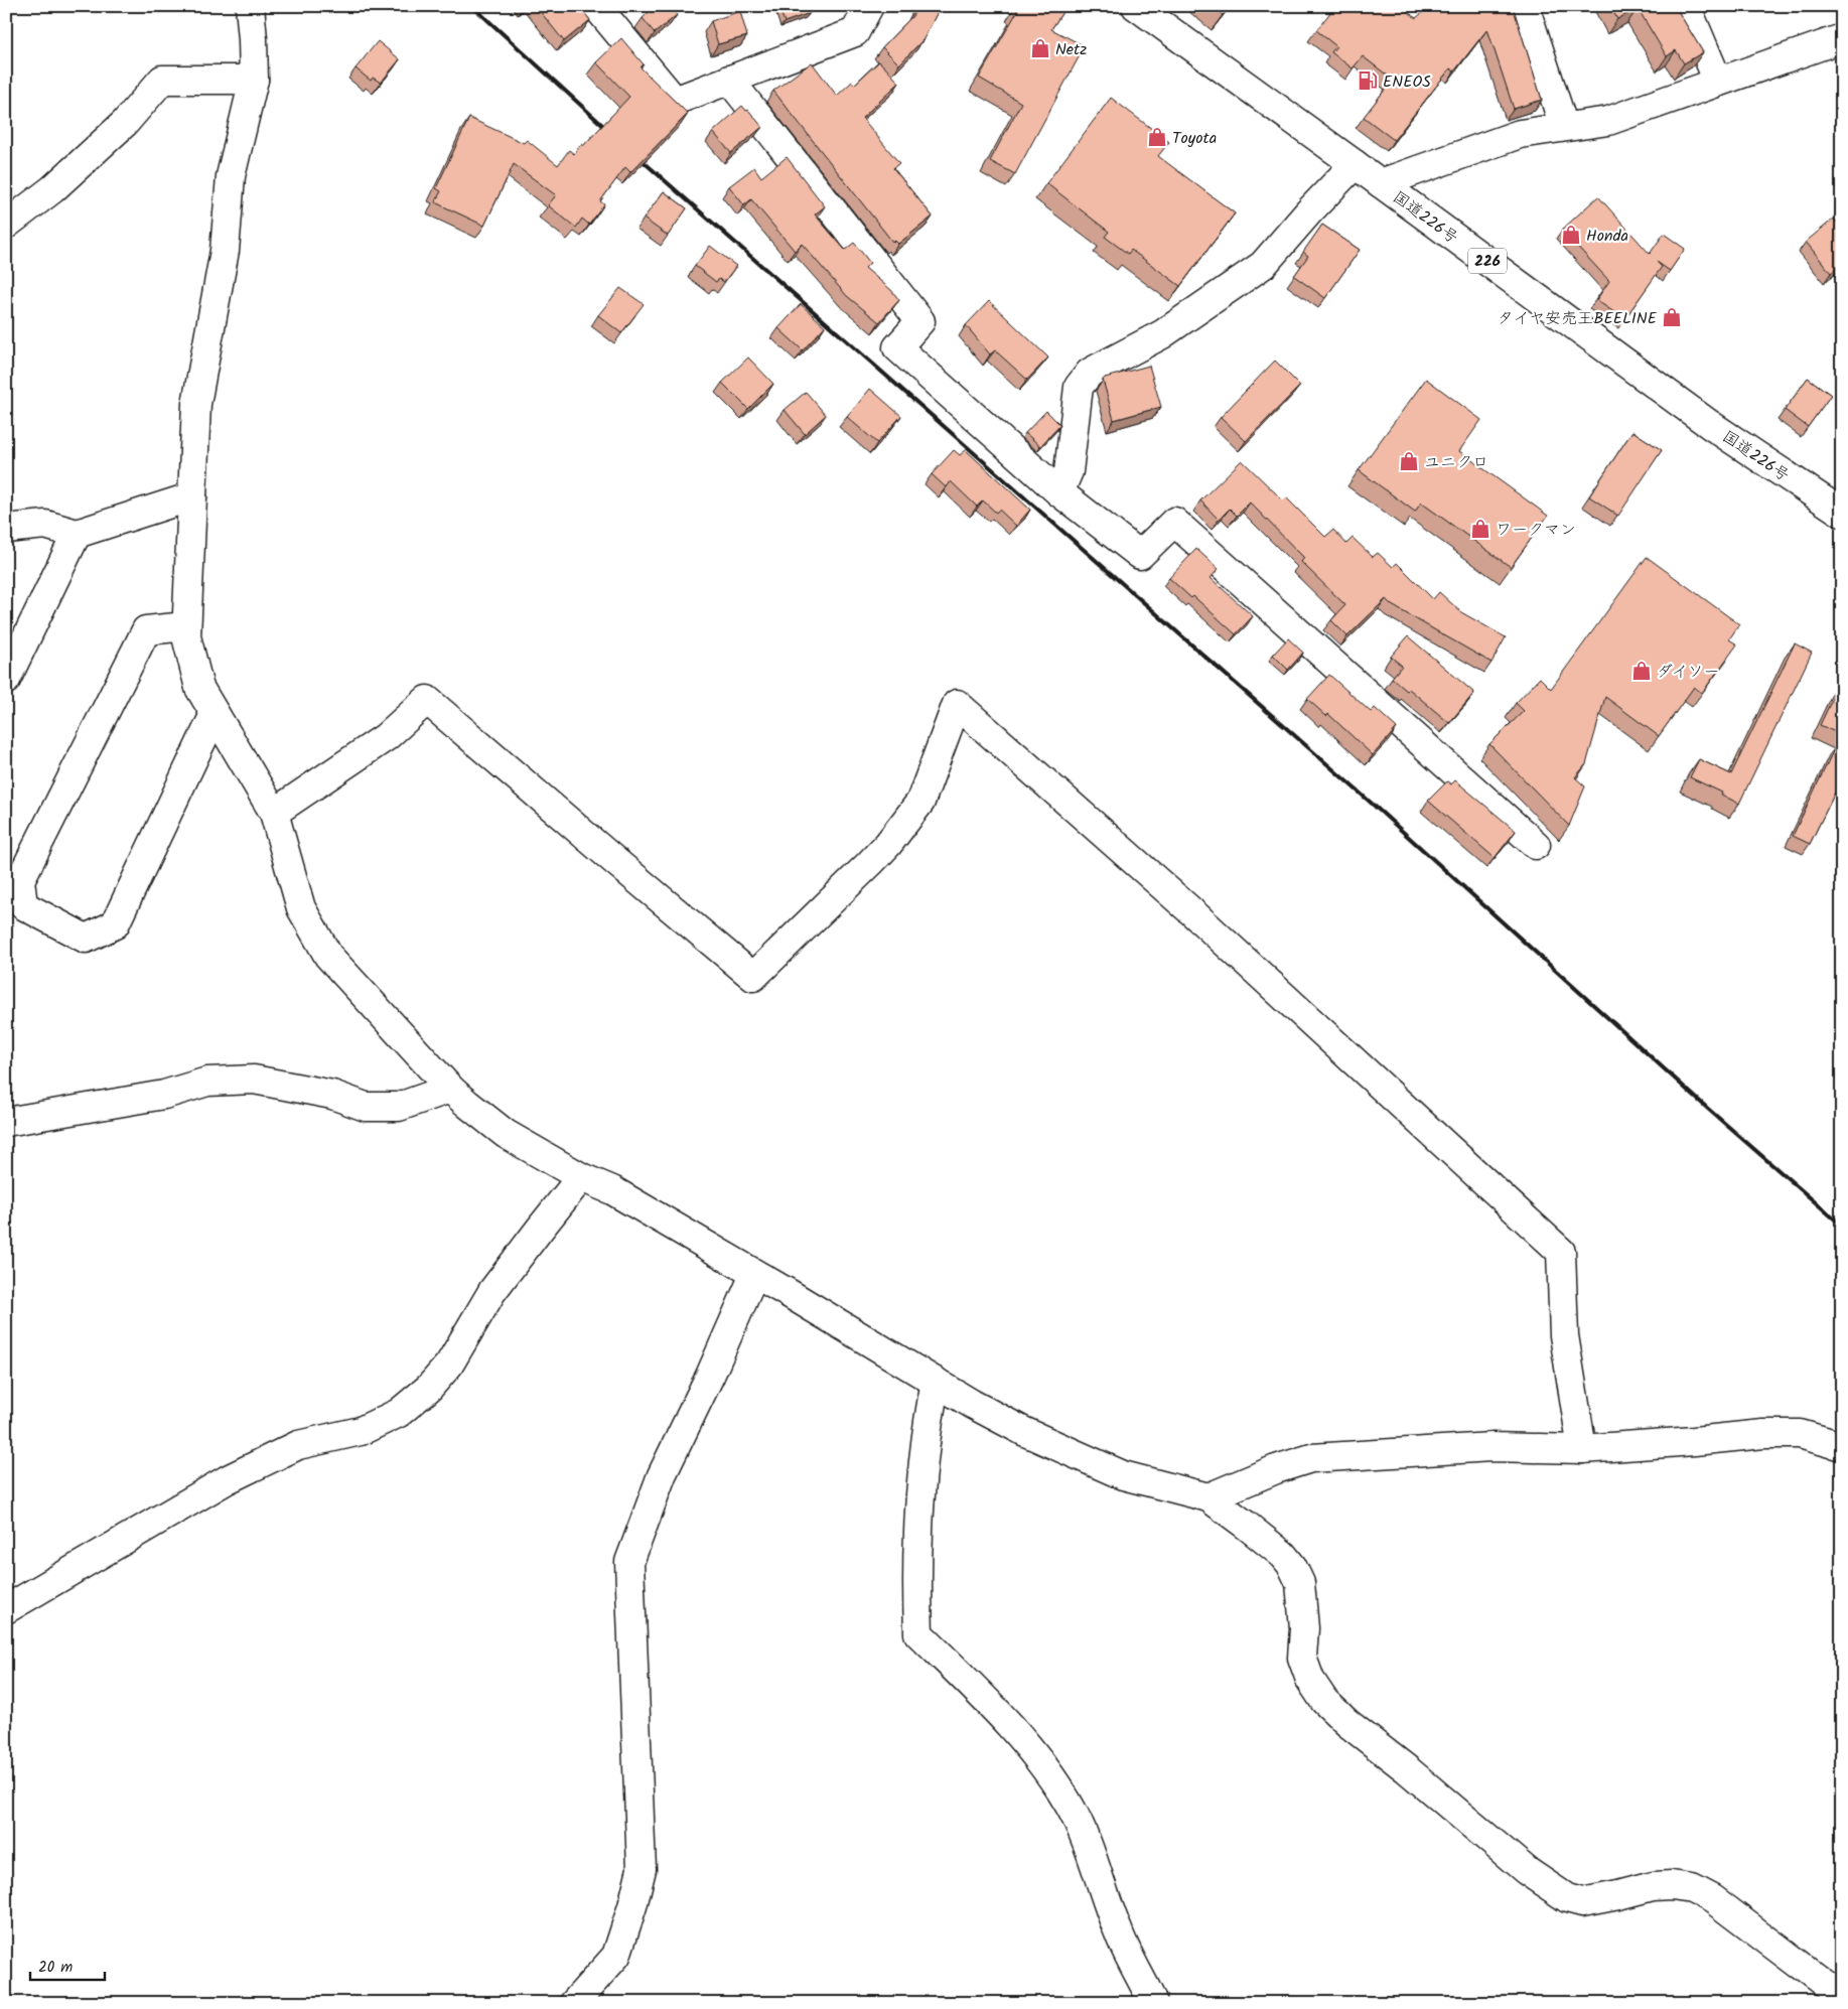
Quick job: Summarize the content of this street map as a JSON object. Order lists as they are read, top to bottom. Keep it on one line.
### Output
{"streets":{"main road":["国道226号","226"]},"places":{"shop":["Netz","Toyota","Honda","タイヤ安売王BEELINE","ユニクロ","ワークマン","ダイソー"],"fuel station":["ENEOS"]},"scale_bar":"20 m"}
